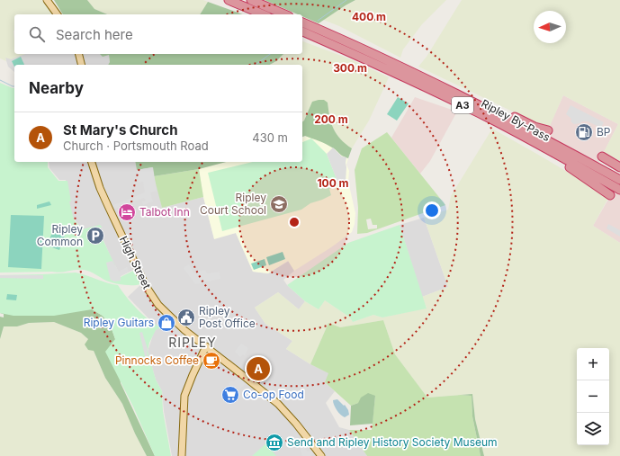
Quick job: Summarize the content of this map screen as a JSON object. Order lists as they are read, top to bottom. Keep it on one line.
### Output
{"streets":{"highway":["A3","Ripley By-Pass"],"main road":["High Street"]},"districts":["RIPLEY"],"places":{"fuel station":["BP"],"school or university":["Ripley Court School"],"hotel":["Talbot Inn"],"parking":["Ripley Common"],"public building":["Ripley Post Office"],"shop":["Ripley Guitars"],"cafe":["Pinnocks Coffee"],"supermarket":["Co-op Food"],"museum":["Send and Ripley History Society Museum"]},"north":"left","page":{"search":"Search here","heading":"Nearby","list":[{"mark":"A","name":"St Mary's Church","note":"Church · Portsmouth Road","value":"430 m"}],"map_buttons":["+","−"],"pins":"A"},"rings":["400 m","300 m","200 m","100 m"]}
